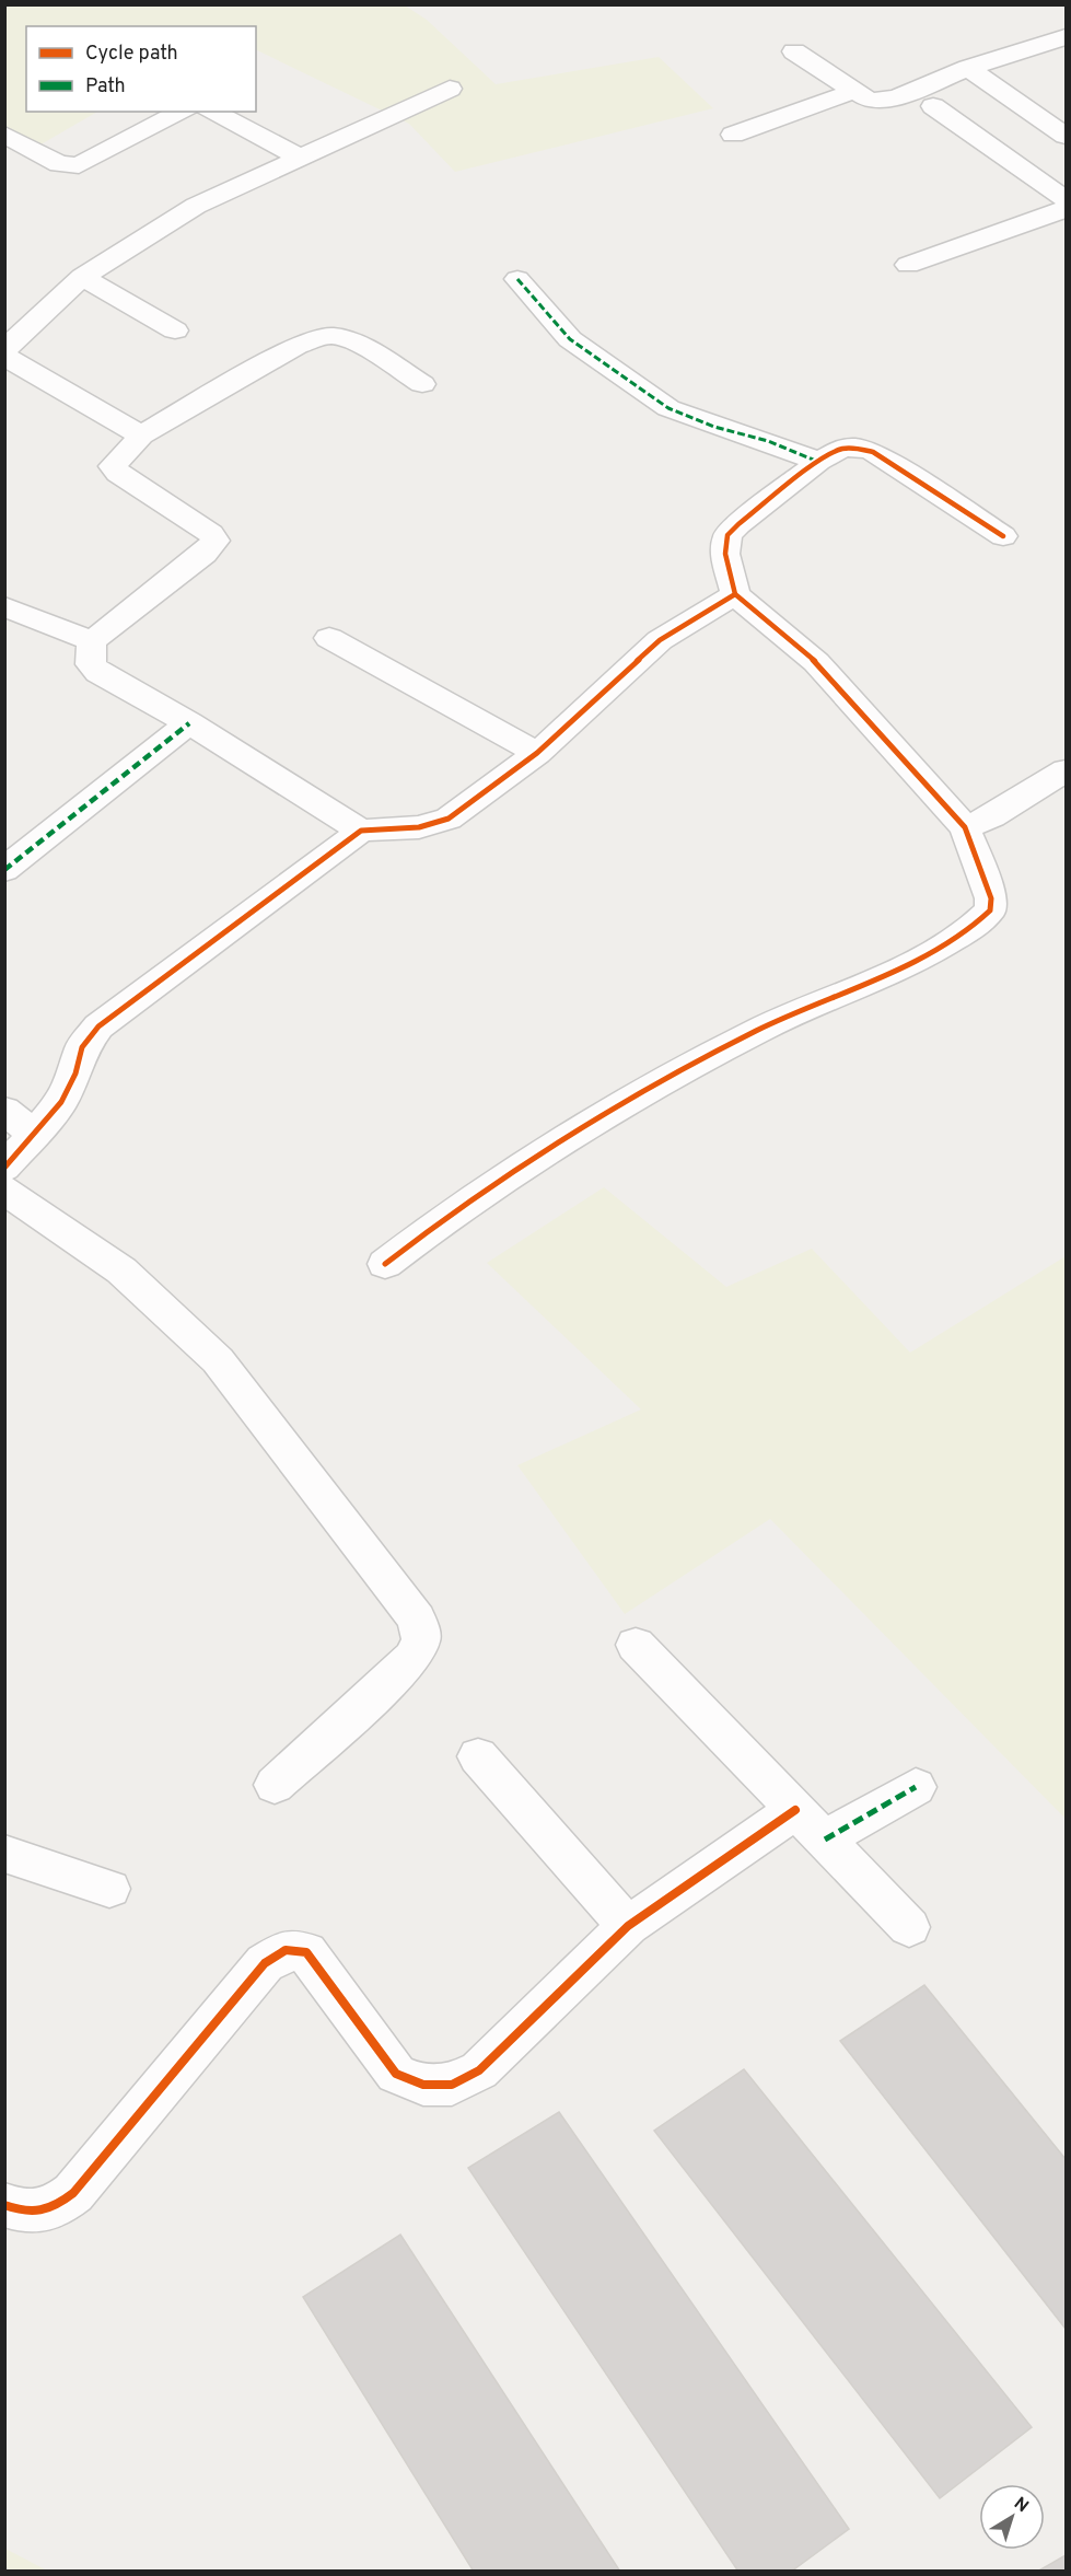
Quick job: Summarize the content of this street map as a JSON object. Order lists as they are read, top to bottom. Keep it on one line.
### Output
{"legend":["Cycle path","Path"],"north":"top right"}
